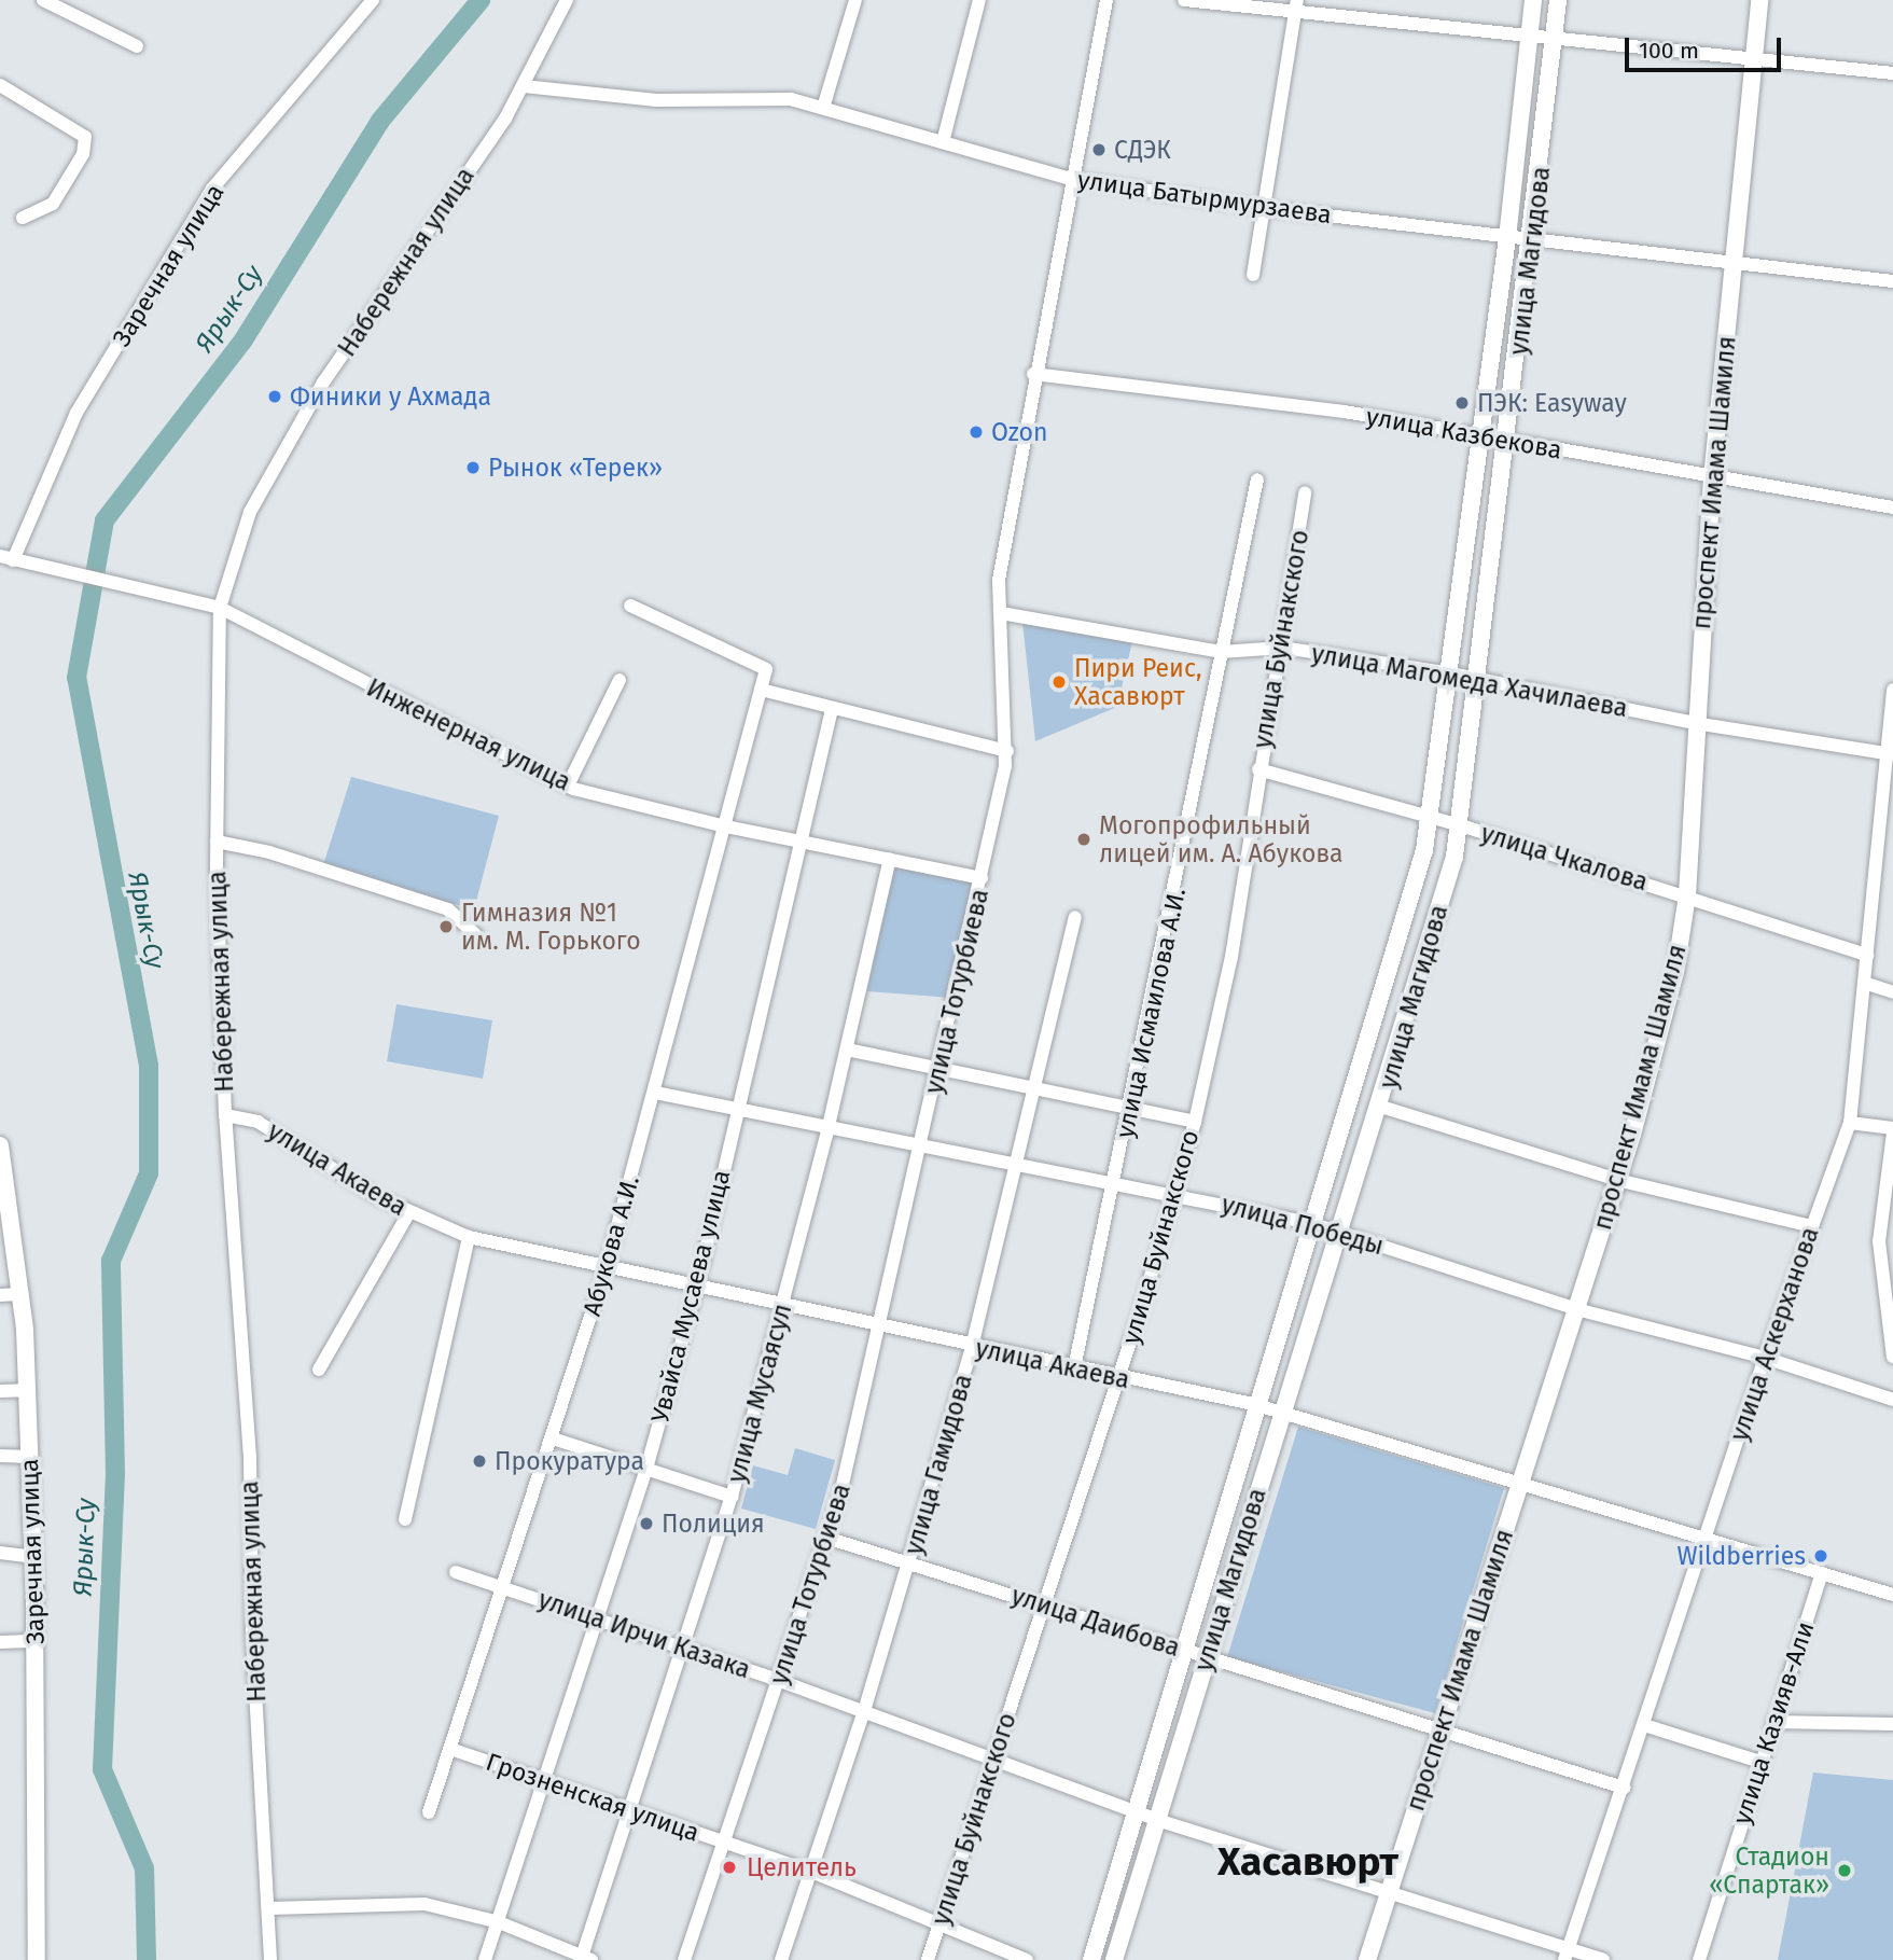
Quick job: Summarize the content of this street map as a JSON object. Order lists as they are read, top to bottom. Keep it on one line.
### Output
{"streets":{"main road":["улица Магидова","Заречная улица","проспект Имама Шамиля"],"street":["улица Батырмурзаева","Набережная улица","улица Казбекова","улица Буйнакского","улица Магомеда Хачилаева","Инженерная улица","улица Чкалова","улица Тотурбиева","улица Исмаилова А.И.","улица Акаева","улица Победы","Абукова А.И.","Увайса Мусаева улица","улица Аскерханова","улица Мусаясул","улица Гамидова","улица Даибова","улица Ирчи Казака","улица Казияв-Али","Грозненская улица"]},"crossings":[["улица Батырмурзаева","улица Магидова"],["улица Батырмурзаева","Набережная улица"],["улица Батырмурзаева","проспект Имама Шамиля"],["улица Батырмурзаева","улица Тотурбиева"],["улица Магидова","улица Казбекова"],["улица Магидова","улица Магомеда Хачилаева"],["улица Магидова","улица Чкалова"],["улица Магидова","улица Акаева"],["улица Магидова","улица Победы"],["улица Магидова","улица Даибова"],["улица Магидова","улица Ирчи Казака"],["Набережная улица","Инженерная улица"],["Набережная улица","улица Акаева"],["Заречная улица","Инженерная улица"],["улица Казбекова","проспект Имама Шамиля"],["улица Казбекова","улица Тотурбиева"],["проспект Имама Шамиля","улица Магомеда Хачилаева"],["проспект Имама Шамиля","улица Чкалова"],["проспект Имама Шамиля","улица Акаева"],["проспект Имама Шамиля","улица Победы"],["проспект Имама Шамиля","улица Даибова"],["проспект Имама Шамиля","улица Ирчи Казака"],["улица Буйнакского","улица Магомеда Хачилаева"],["улица Буйнакского","улица Чкалова"],["улица Буйнакского","улица Акаева"],["улица Буйнакского","улица Победы"],["улица Буйнакского","улица Даибова"],["улица Буйнакского","улица Ирчи Казака"],["улица Буйнакского","Грозненская улица"],["улица Магомеда Хачилаева","улица Тотурбиева"],["улица Магомеда Хачилаева","улица Исмаилова А.И."],["улица Магомеда Хачилаева","улица Аскерханова"],["Инженерная улица","улица Тотурбиева"],["Инженерная улица","Абукова А.И."],["Инженерная улица","Увайса Мусаева улица"],["Инженерная улица","улица Мусаясул"],["улица Чкалова","улица Аскерханова"],["улица Тотурбиева","улица Акаева"],["улица Тотурбиева","улица Победы"],["улица Тотурбиева","улица Даибова"],["улица Тотурбиева","улица Ирчи Казака"],["улица Тотурбиева","Грозненская улица"],["улица Исмаилова А.И.","улица Акаева"],["улица Исмаилова А.И.","улица Победы"],["улица Акаева","Абукова А.И."],["улица Акаева","Увайса Мусаева улица"],["улица Акаева","улица Аскерханова"],["улица Акаева","улица Мусаясул"],["улица Акаева","улица Гамидова"],["улица Акаева","улица Казияв-Али"],["улица Победы","Абукова А.И."],["улица Победы","Увайса Мусаева улица"],["улица Победы","улица Аскерханова"],["улица Победы","улица Мусаясул"],["улица Победы","улица Гамидова"],["Абукова А.И.","улица Ирчи Казака"],["Абукова А.И.","Грозненская улица"],["Увайса Мусаева улица","улица Ирчи Казака"],["Увайса Мусаева улица","Грозненская улица"],["улица Аскерханова","улица Даибова"],["улица Аскерханова","улица Ирчи Казака"],["улица Мусаясул","улица Ирчи Казака"],["улица Мусаясул","Грозненская улица"],["улица Гамидова","улица Даибова"],["улица Гамидова","улица Ирчи Казака"],["улица Гамидова","Грозненская улица"]],"districts":["Хасавюрт"],"water":["Ярык-Су"],"places":["СДЭК","Финики у Ахмада","ПЭК: Easyway","Ozon","Рынок «Терек»","Пири Реис, Хасавюрт","Могопрофильный лицей им. А. Абукова","Гимназия №1 им. М. Горького","Прокуратура","Полиция","Wildberries","Целитель","Стадион «Спартак»"],"scale_bar":"100 m"}
